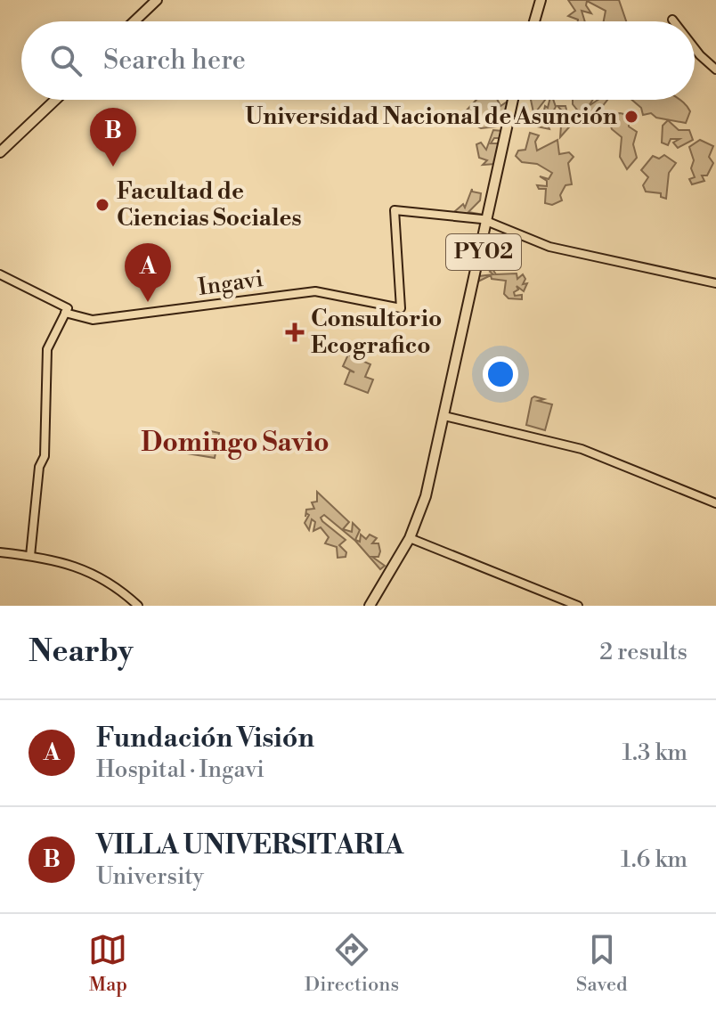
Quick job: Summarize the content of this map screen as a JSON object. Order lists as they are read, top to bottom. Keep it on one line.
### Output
{"streets":{"highway":["PY02"],"main road":["Ingavi"]},"crossings":[["PY02","Ingavi"]],"districts":["Domingo Savio"],"places":{"other":["Universidad Nacional de Asunción","Facultad de Ciencias Sociales"],"health":["Consultorio Ecografico"]},"page":{"search":"Search here","pins":["B","A"],"heading":["Nearby","2 results"],"list":[{"mark":"A","name":"Fundación Visión","note":"Hospital · Ingavi","value":"1.3 km"},{"mark":"B","name":"VILLA UNIVERSITARIA","note":"University","value":"1.6 km"}],"nav":["Map","Directions","Saved"]}}
